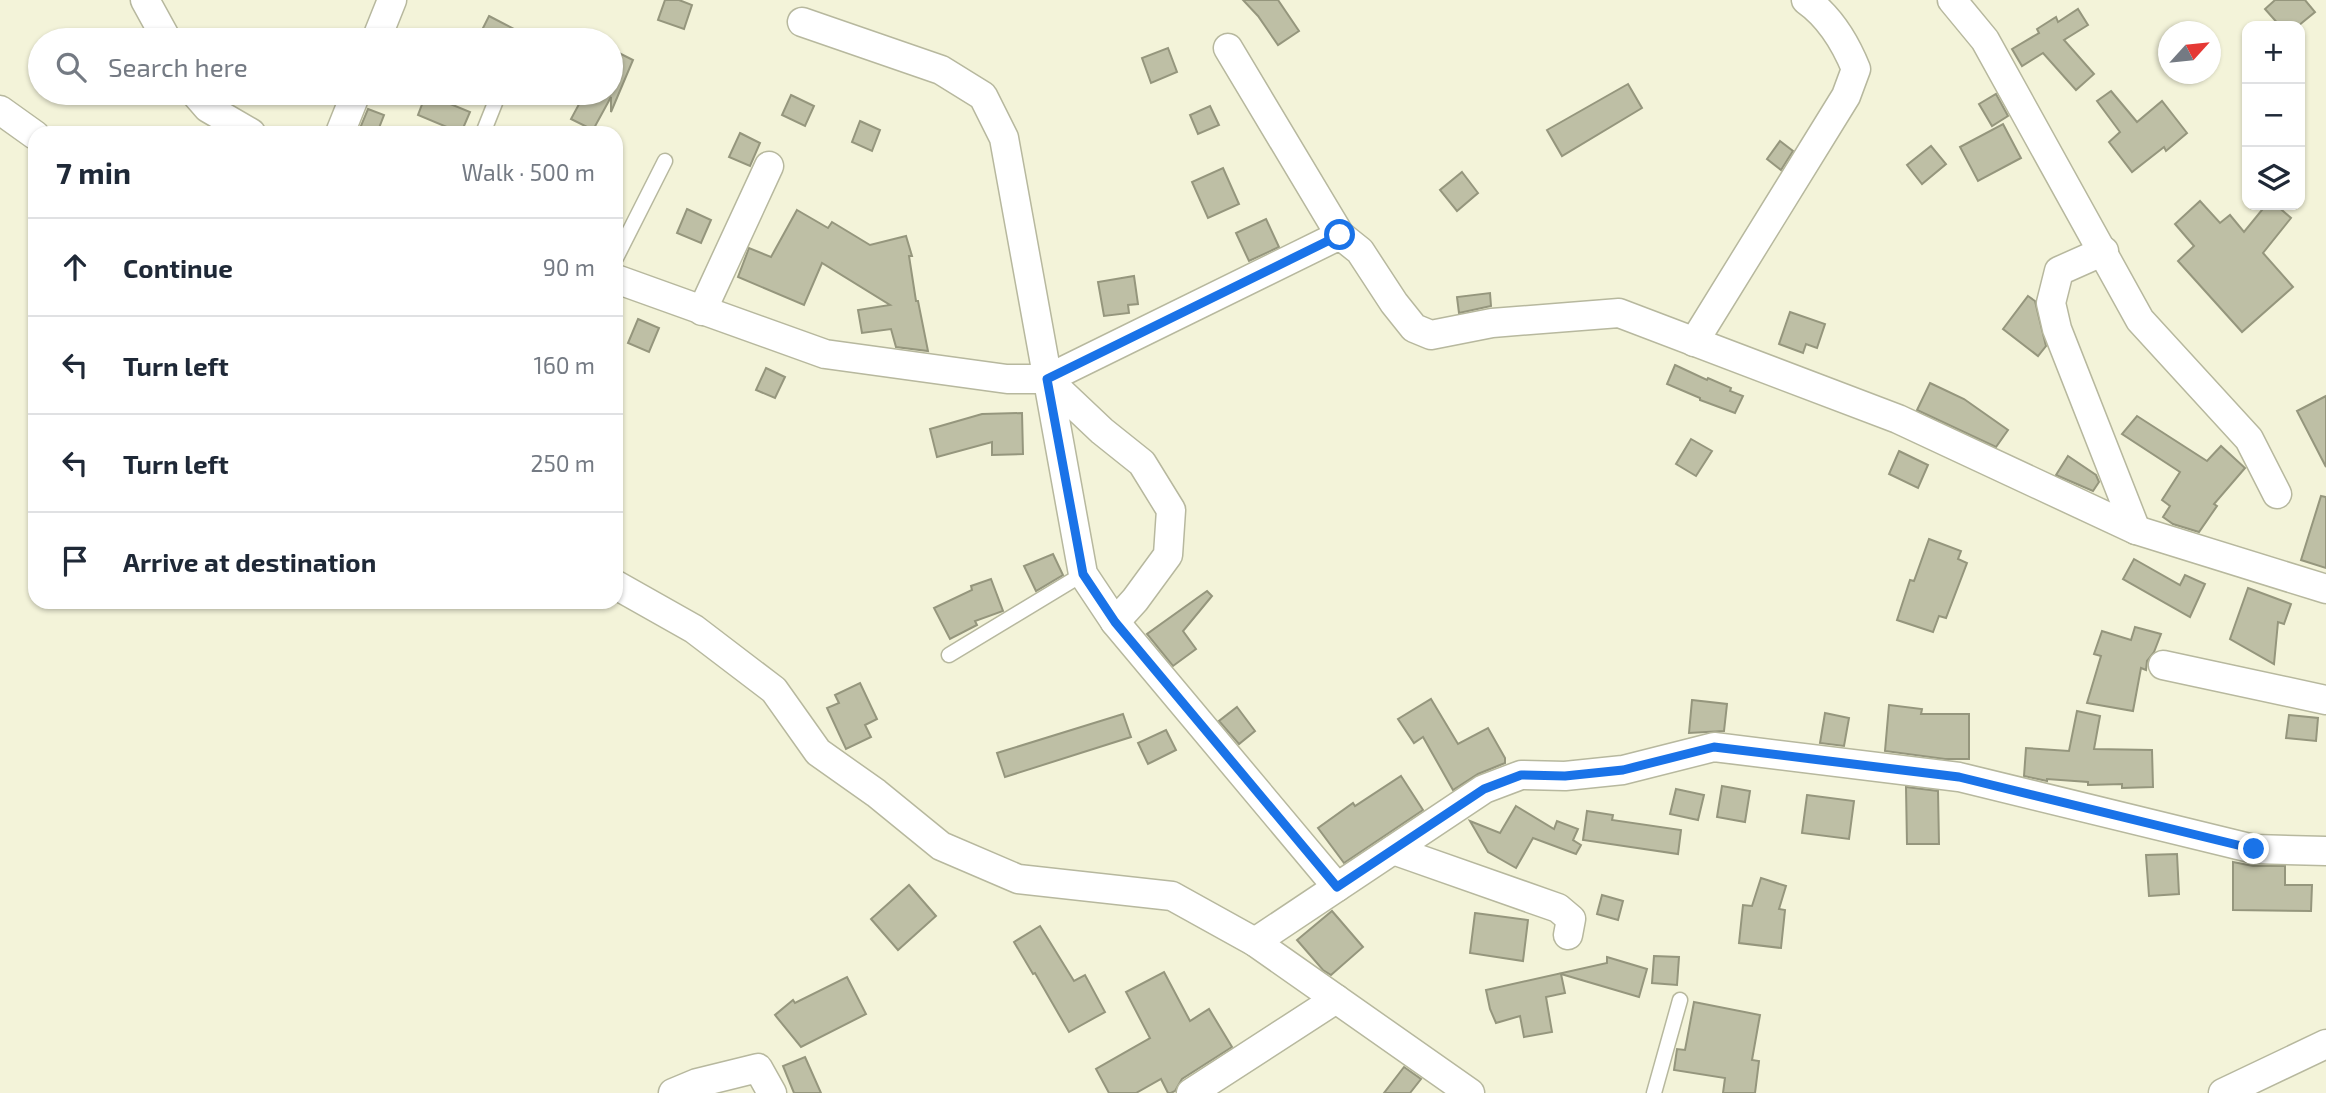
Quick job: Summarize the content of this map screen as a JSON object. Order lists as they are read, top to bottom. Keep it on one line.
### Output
{"north":"top right","page":{"map_buttons":["+","−"],"search":"Search here","heading":["7 min","Walk · 500 m"],"list":[["Continue","90 m"],["Turn left","160 m"],["Turn left","250 m"],"Arrive at destination"]}}
